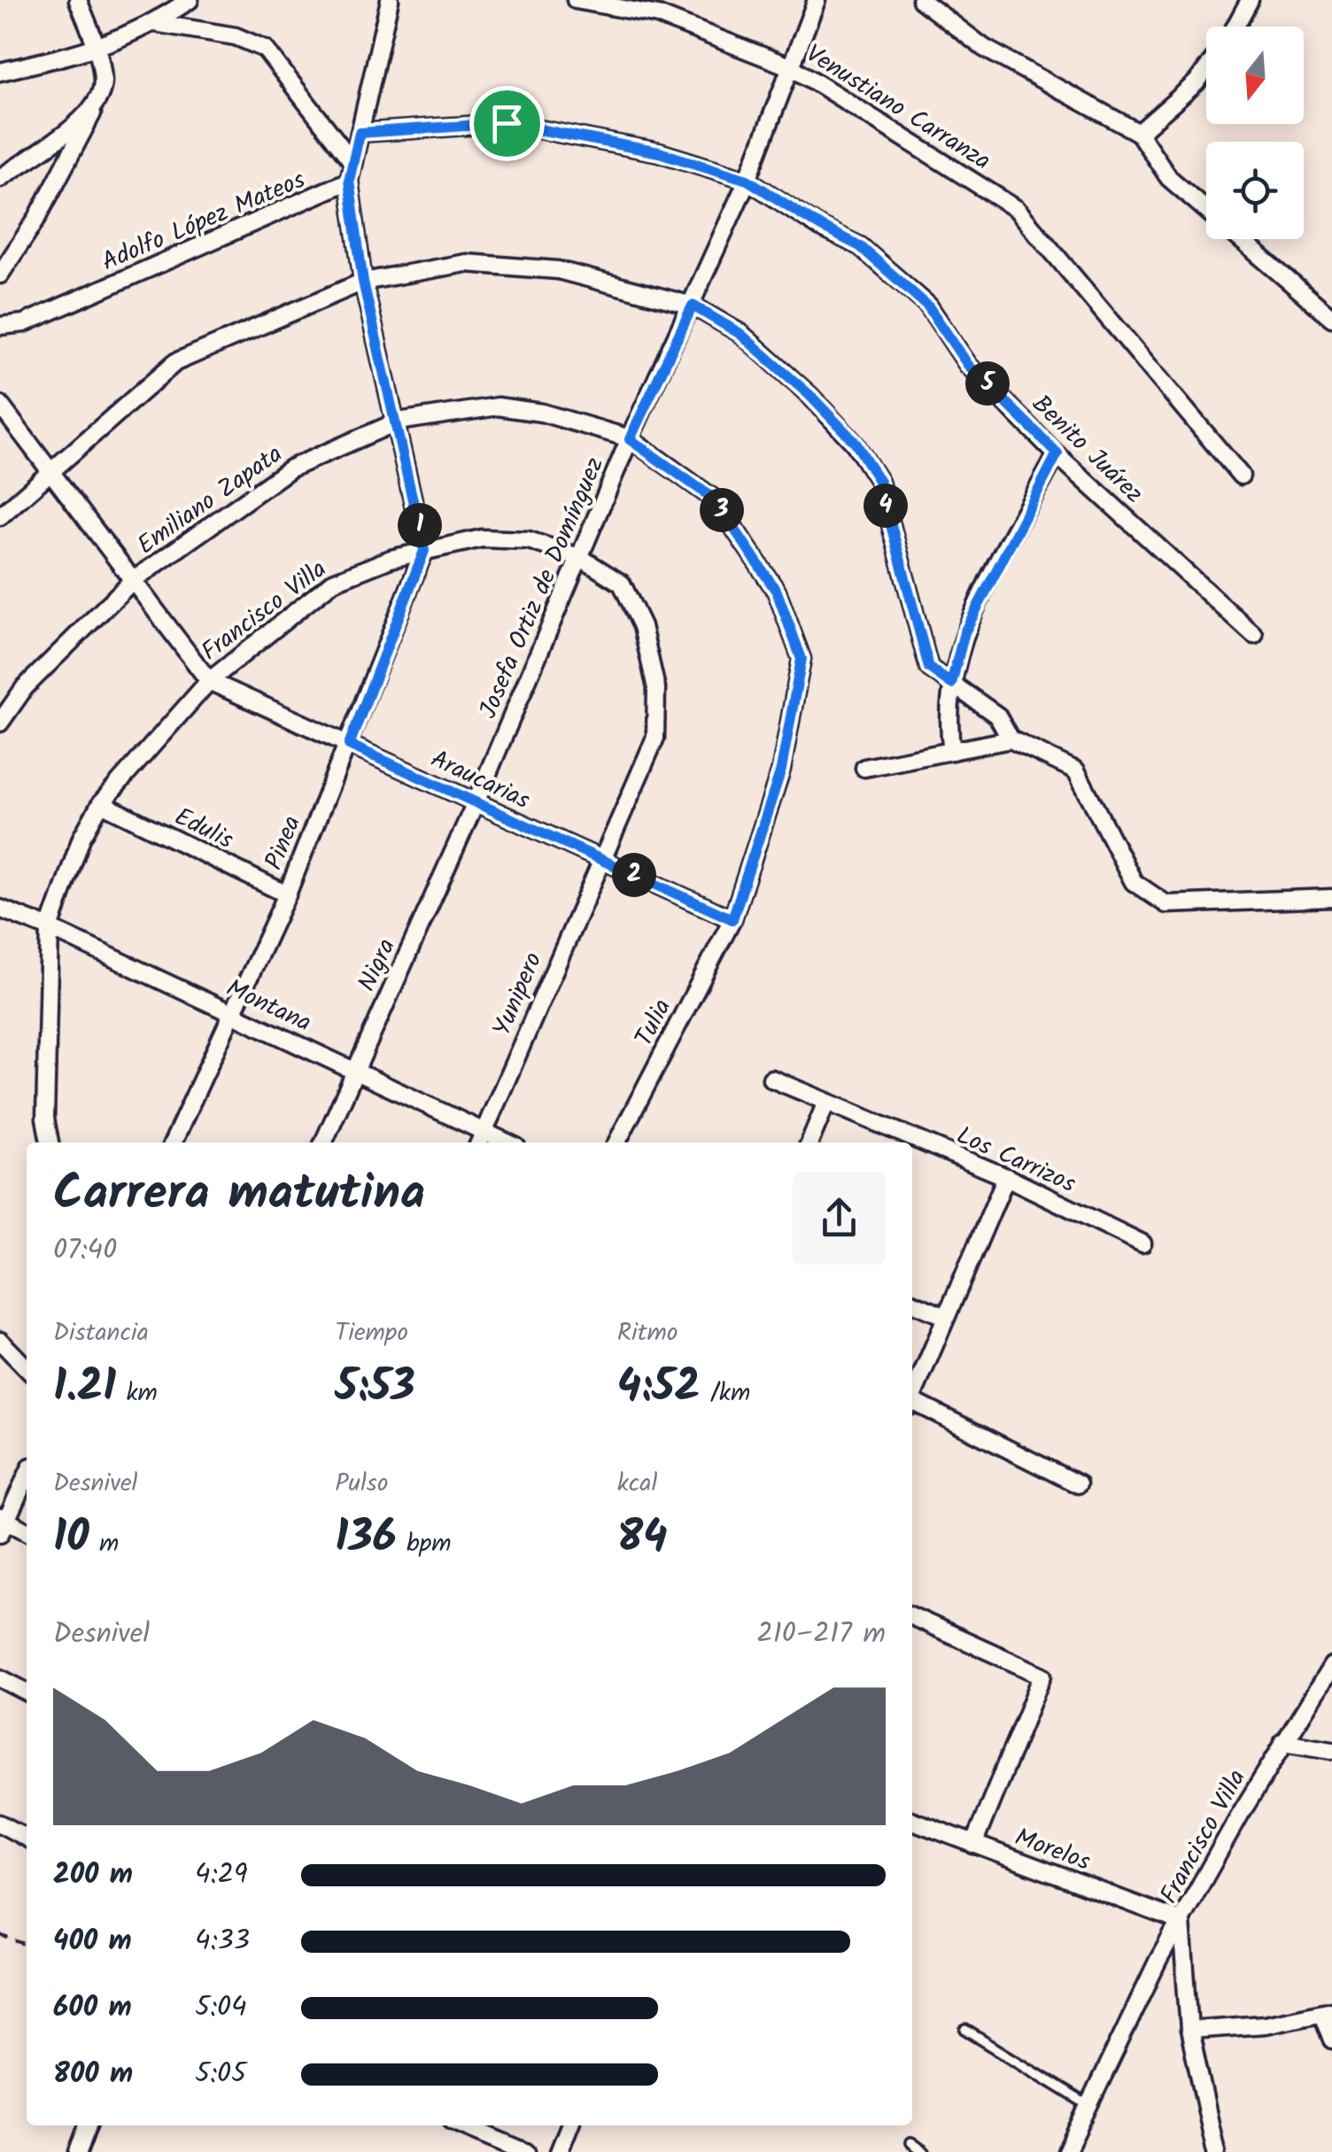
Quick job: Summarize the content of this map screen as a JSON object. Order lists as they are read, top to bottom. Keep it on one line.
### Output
{"streets":{"street":["Venustiano Carranza","Adolfo López Mateos","Benito Juárez","Emiliano Zapata","Josefa Ortiz de Domínguez","Francisco Villa","Araucarias","Edulis","Pinea","Nigra","Yunipero","Montana","Tulia","Los Carrizos","Morelos"]},"crossings":[["Venustiano Carranza","Josefa Ortiz de Domínguez"],["Benito Juárez","Josefa Ortiz de Domínguez"],["Emiliano Zapata","Josefa Ortiz de Domínguez"],["Emiliano Zapata","Araucarias"],["Emiliano Zapata","Tulia"],["Josefa Ortiz de Domínguez","Francisco Villa"],["Josefa Ortiz de Domínguez","Araucarias"],["Josefa Ortiz de Domínguez","Nigra"],["Francisco Villa","Araucarias"],["Francisco Villa","Edulis"],["Francisco Villa","Pinea"],["Francisco Villa","Yunipero"],["Francisco Villa","Montana"],["Francisco Villa","Morelos"],["Araucarias","Pinea"],["Araucarias","Nigra"],["Araucarias","Yunipero"],["Araucarias","Tulia"],["Edulis","Pinea"],["Pinea","Montana"],["Nigra","Montana"],["Yunipero","Montana"]],"north":"bottom","page":{"pins":["5","4","3","1","2"],"heading":["Carrera matutina","07:40"],"stats":[["Distancia","1.21 km"],["Tiempo","5:53"],["Ritmo","4:52 /km"],["Desnivel","10 m"],["Pulso","136 bpm"],["kcal","84"]],"chart":["Desnivel","210–217 m"],"list":[{"name":"200 m","note":"4:29"},{"name":"400 m","note":"4:33"},{"name":"600 m","note":"5:04"},{"name":"800 m","note":"5:05"}]}}
